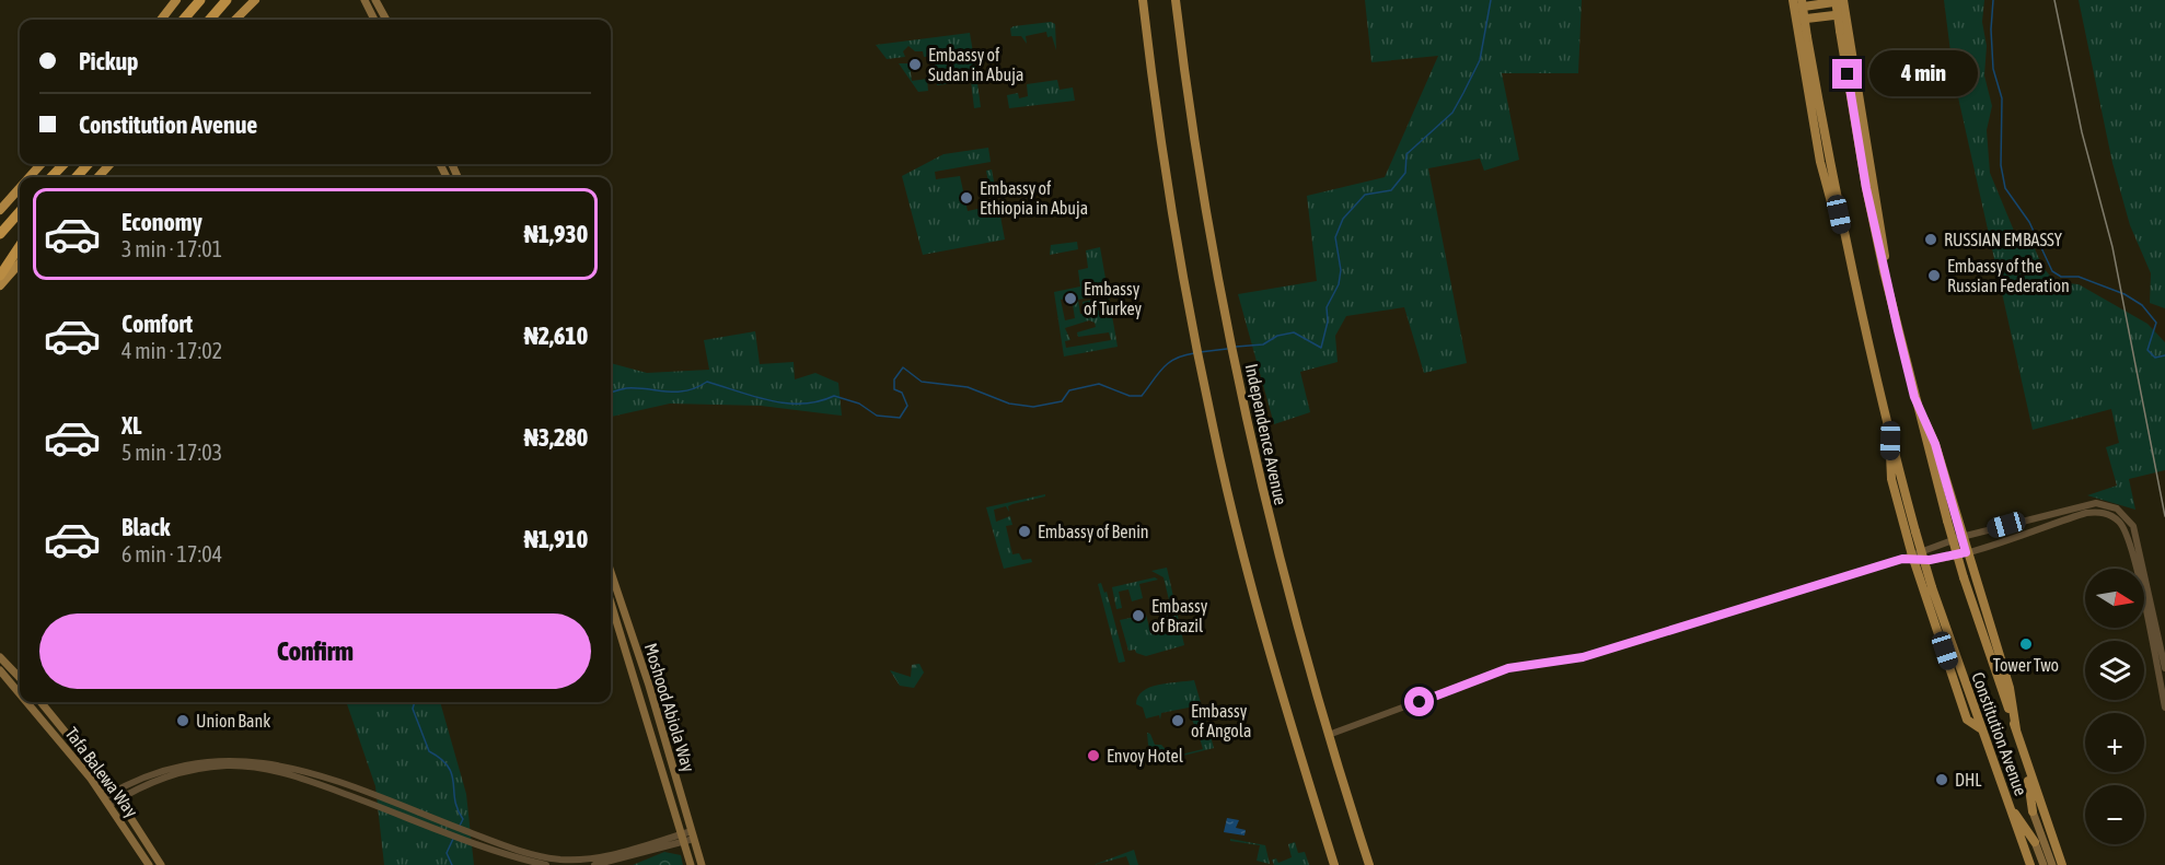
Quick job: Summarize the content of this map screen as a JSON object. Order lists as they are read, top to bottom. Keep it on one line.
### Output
{"streets":{"main road":["Independence Avenue","Moshood Abiola Way","Constitution Avenue","Tafa Balewa Way"]},"places":["Embassy of Sudan in Abuja","Embassy of Ethiopia in Abuja","RUSSIAN EMBASSY","Embassy of the Russian Federation","Embassy of Turkey","Embassy of Benin","Embassy of Brazil","Tower Two","Union Bank","Embassy of Angola","Envoy Hotel","DHL"],"north":"right","page":{"banner":["Pickup","Constitution Avenue"],"bubble":"4 min","list":[{"name":"Economy","note":"3 min · 17:01","value":"₦1,930"},{"name":"Comfort","note":"4 min · 17:02","value":"₦2,610"},{"name":"XL","note":"5 min · 17:03","value":"₦3,280"},{"name":"Black","note":"6 min · 17:04","value":"₦1,910"}],"map_buttons":["+","−"],"buttons":"Confirm"}}
